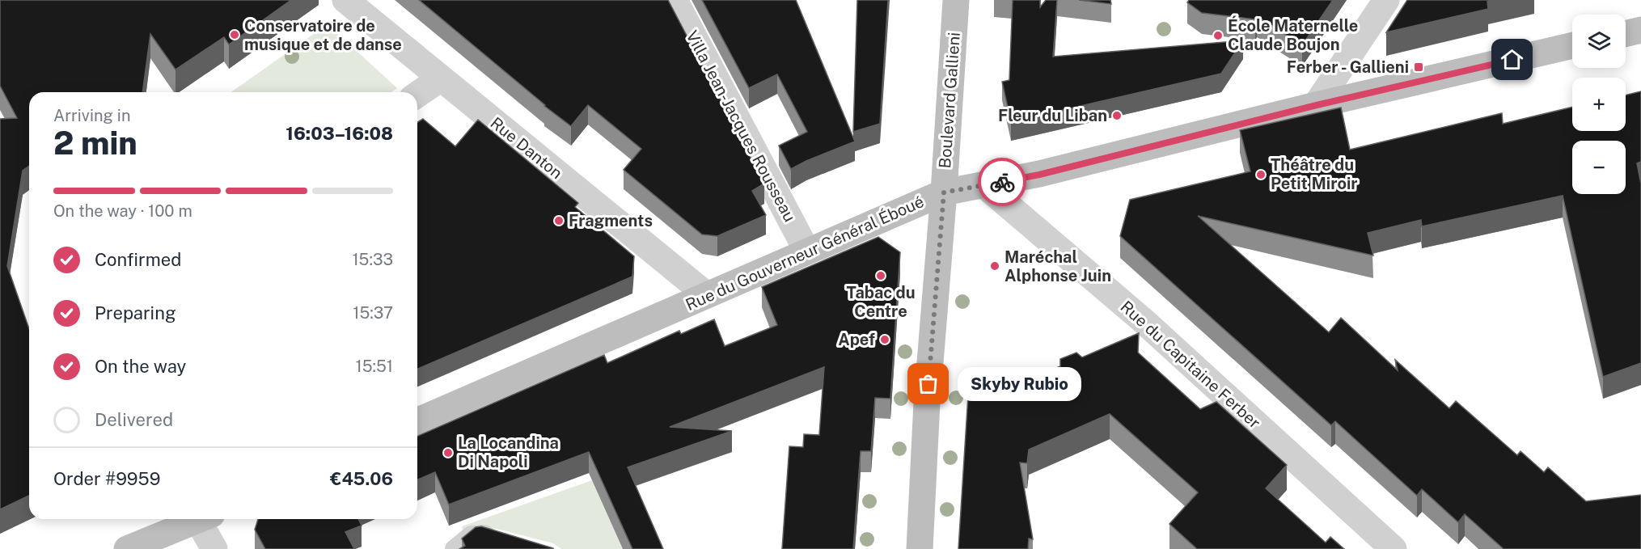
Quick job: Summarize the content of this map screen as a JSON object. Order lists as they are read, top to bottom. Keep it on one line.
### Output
{"streets":{"main road":["Boulevard Gallieni","Rue du Gouverneur Général Éboué"],"street":["Villa Jean-Jacques Rousseau","Rue Danton","Rue du Capitaine Ferber"]},"crossings":[["Boulevard Gallieni","Rue du Gouverneur Général Éboué"],["Villa Jean-Jacques Rousseau","Rue du Gouverneur Général Éboué"],["Rue Danton","Rue du Gouverneur Général Éboué"],["Rue du Gouverneur Général Éboué","Rue du Capitaine Ferber"]],"places":{"other":["Conservatoire de musique et de danse","École Maternelle Claude Boujon","Fleur du Liban","Théâtre du Petit Miroir","Fragments","Maréchal Alphonse Juin","Tabac du Centre","Apef","Skyby Rubio","La Locandina Di Napoli"],"transit":["Ferber - Gallieni"]},"page":{"map_buttons":["+","−"],"heading":["2 min","Arriving in","16:03–16:08"],"panel":["Order #9959","€45.06"],"bar":"On the way · 100 m","list":[["Confirmed","15:33"],["Preparing","15:37"],["On the way","15:51"],"Delivered"],"bubble":"Skyby Rubio"}}
